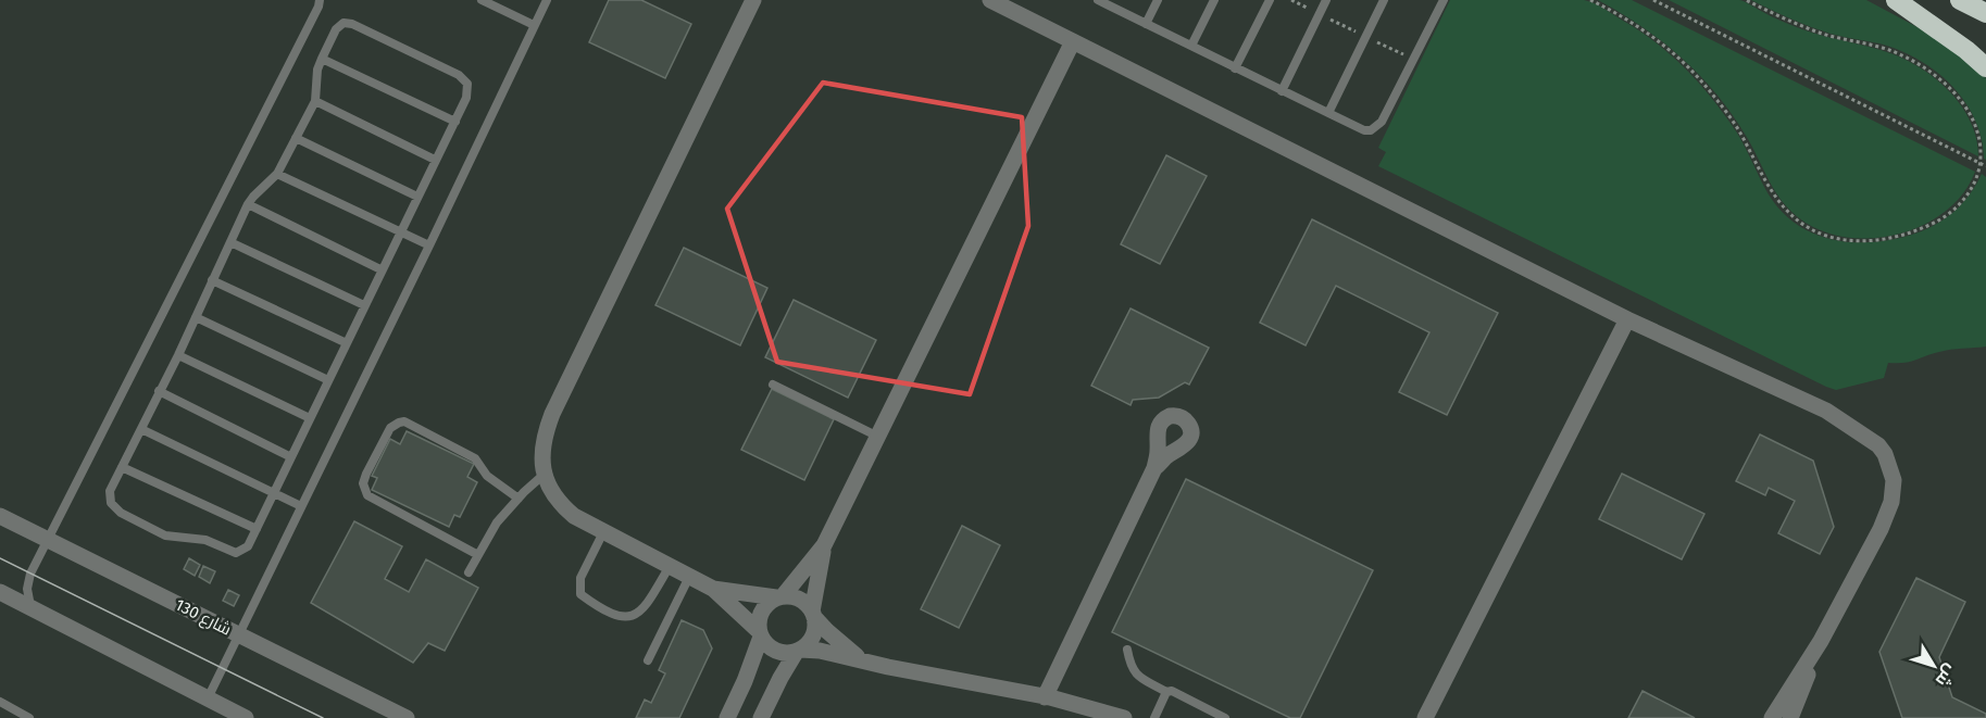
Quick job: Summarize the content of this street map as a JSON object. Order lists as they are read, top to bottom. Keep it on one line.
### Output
{"streets":{"street":["شارع 130"]},"north":"bottom right"}
